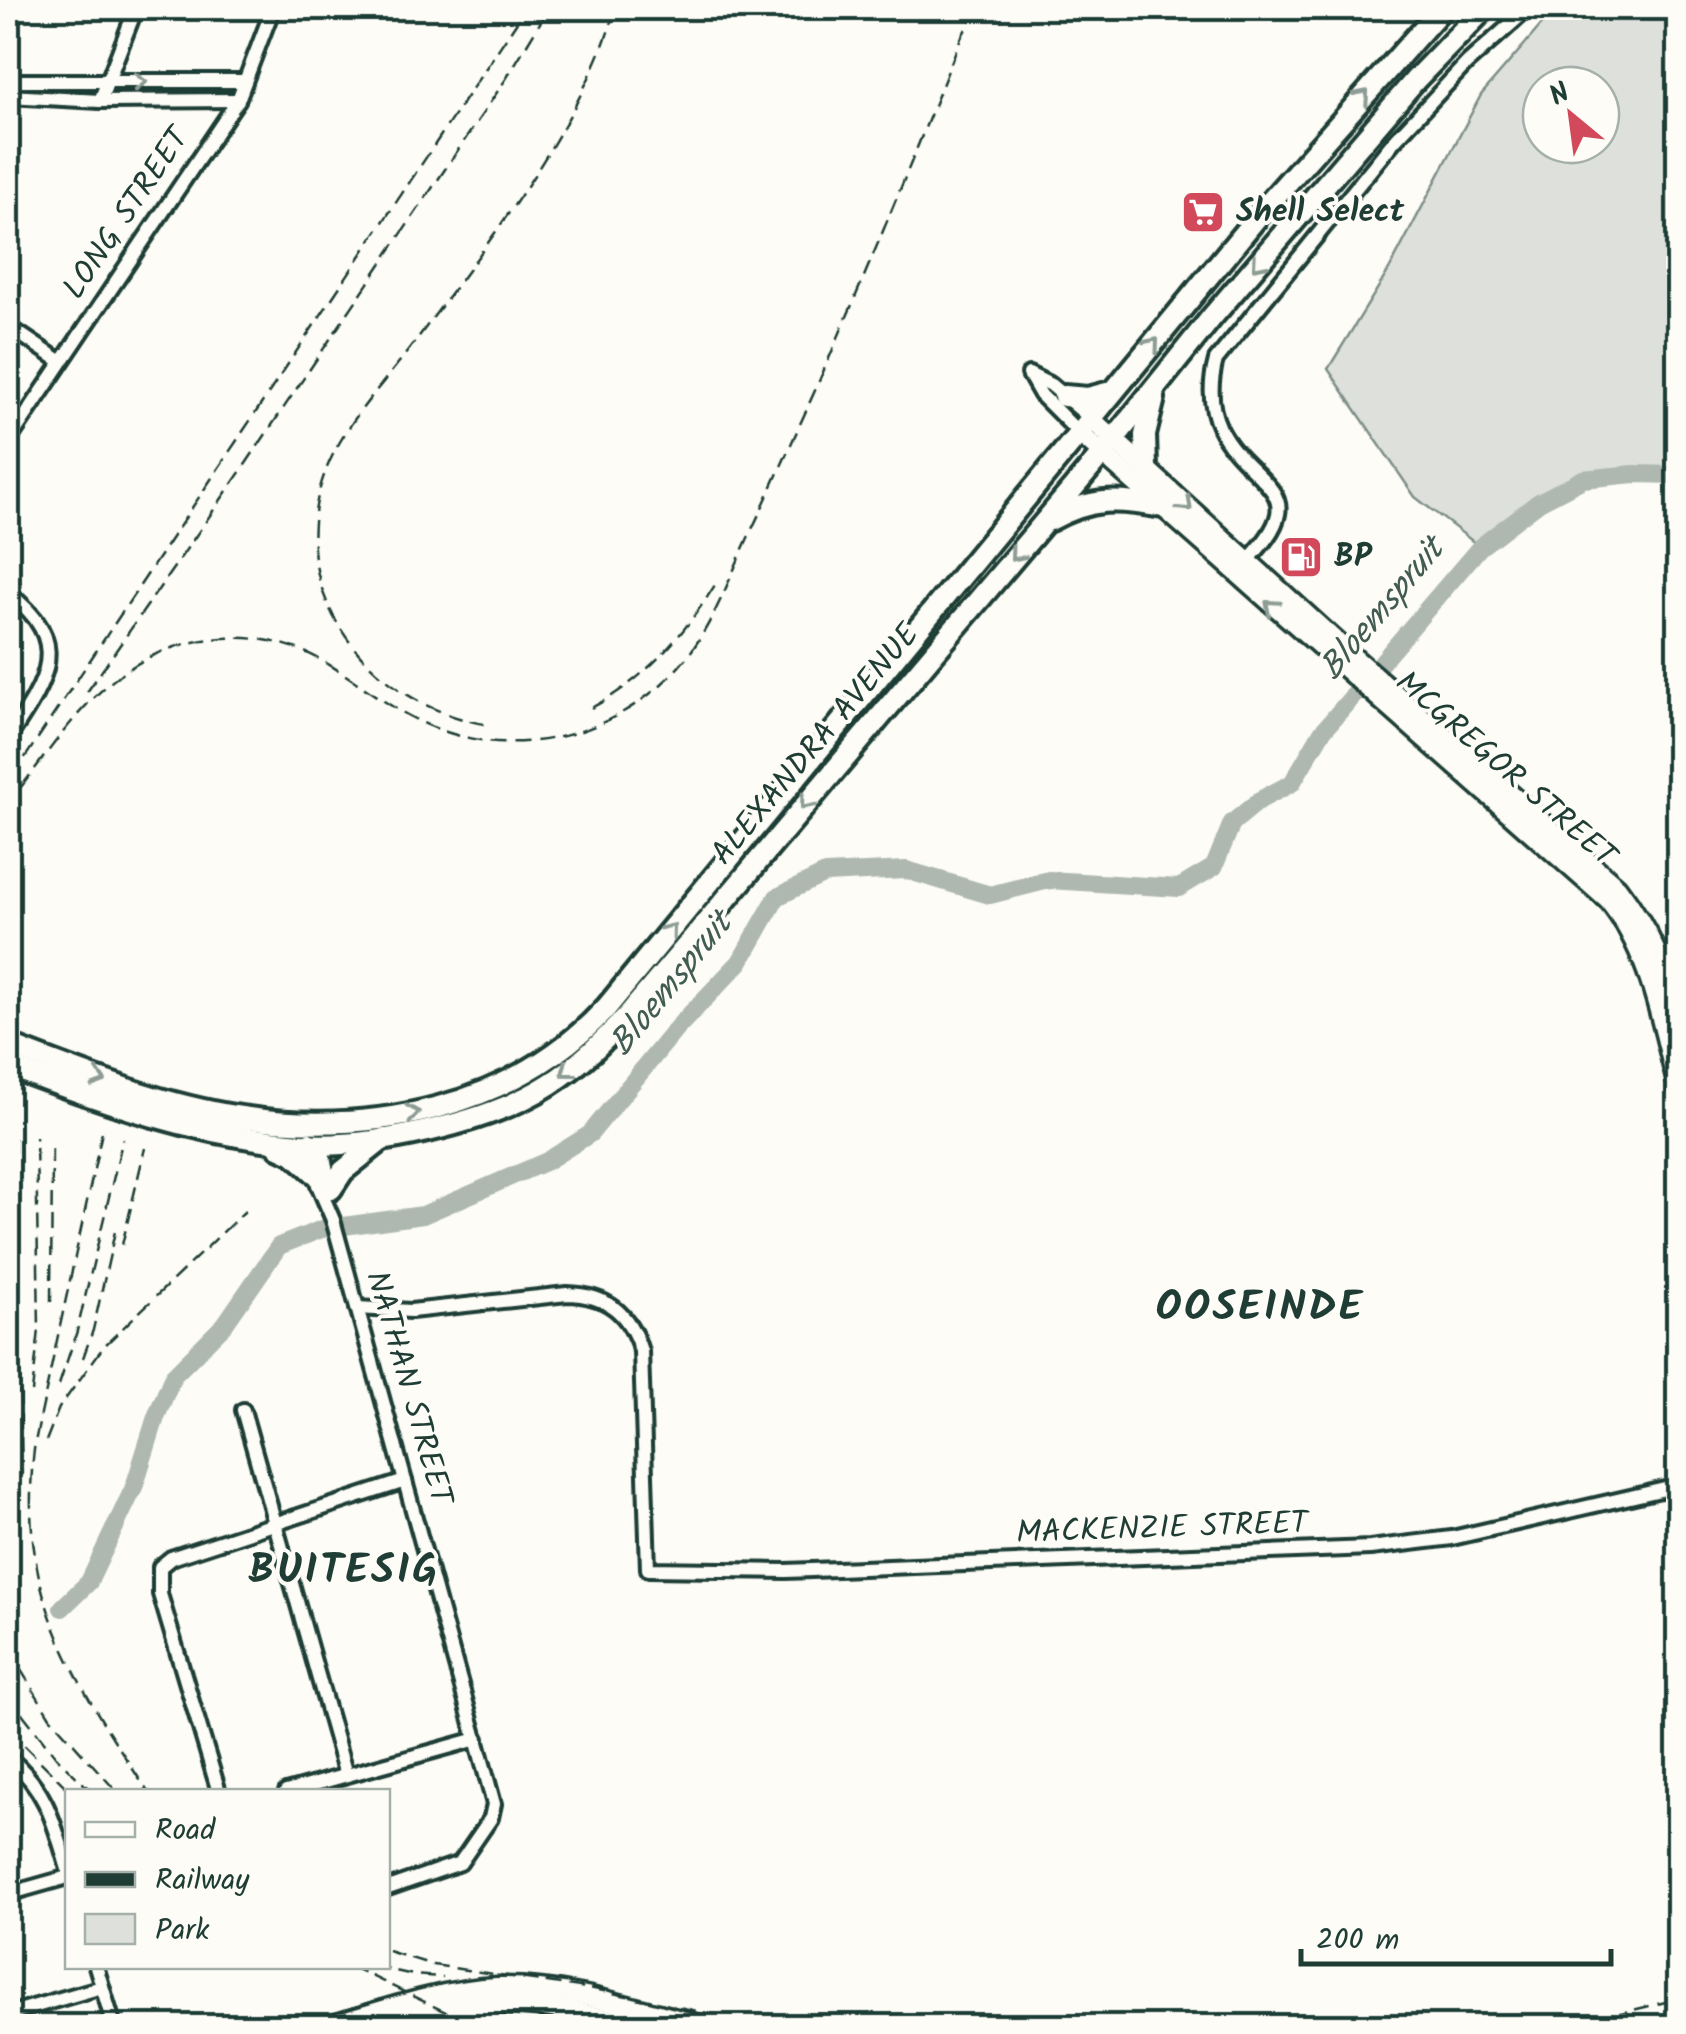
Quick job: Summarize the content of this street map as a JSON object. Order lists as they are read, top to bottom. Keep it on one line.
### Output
{"streets":{"highway":["ALEXANDRA AVENUE"],"main road":["MCGREGOR STREET"],"street":["LONG STREET","NATHAN STREET","MACKENZIE STREET"]},"crossings":[["ALEXANDRA AVENUE","MCGREGOR STREET"],["ALEXANDRA AVENUE","NATHAN STREET"],["NATHAN STREET","MACKENZIE STREET"]],"districts":["OOSEINDE","BUITESIG"],"water":["Bloemspruit"],"places":{"supermarket":["Shell Select"],"fuel station":["BP"]},"legend":["Road","Railway","Park"],"scale_bar":"200 m","north":"top left"}
